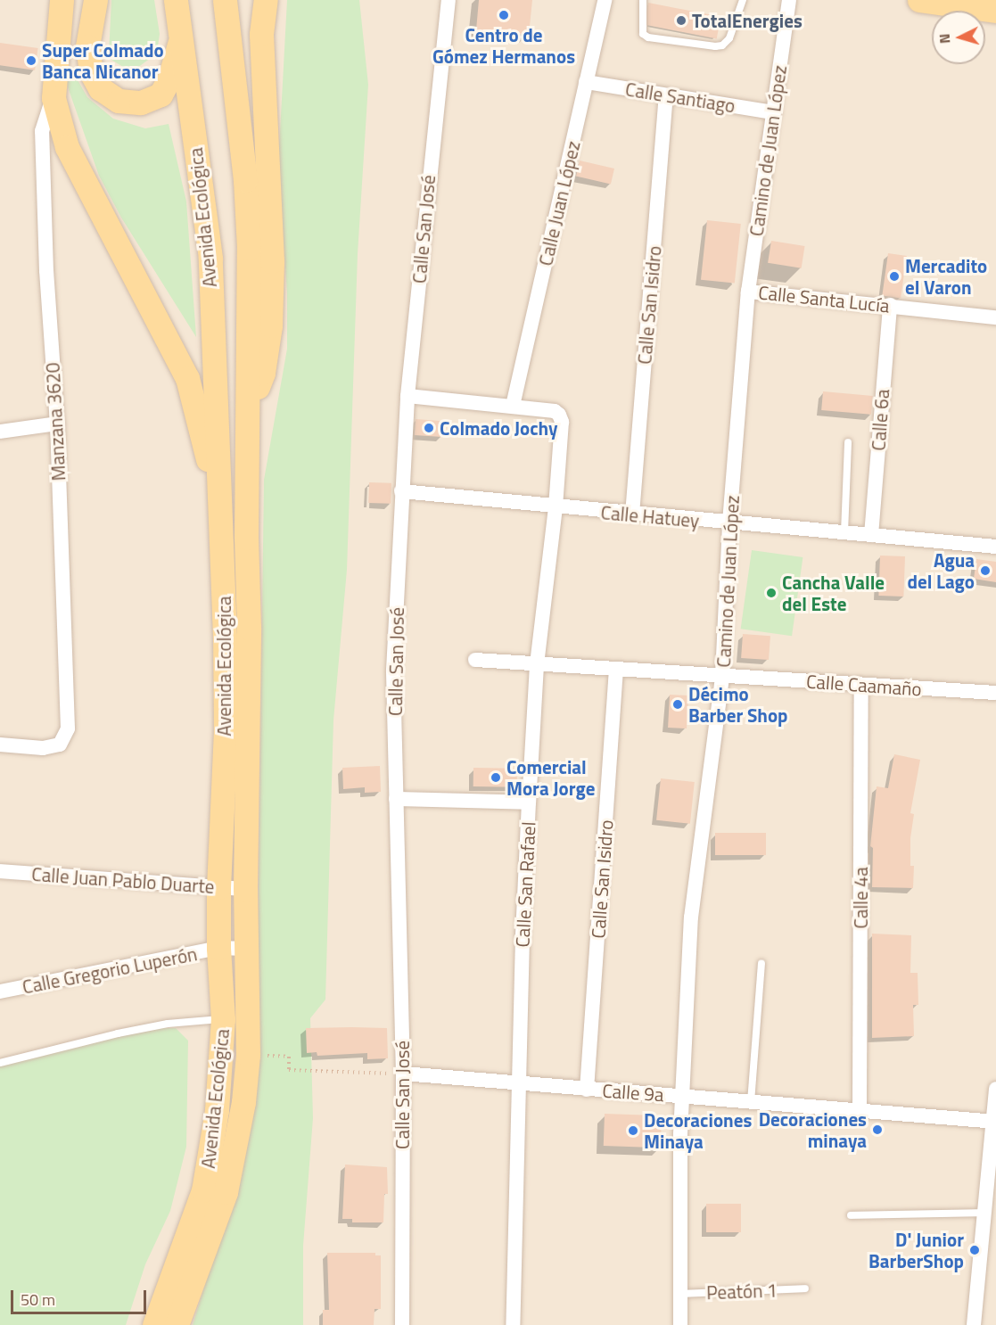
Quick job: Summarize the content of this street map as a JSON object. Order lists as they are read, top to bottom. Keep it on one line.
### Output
{"streets":{"main road":["Avenida Ecológica"],"street":["Calle Santiago","Camino de Juan López","Calle Juan López","Calle San José","Calle Santa Lucía","Calle San Isidro","Calle 6a","Manzana 3620","Calle Hatuey","Calle Caamaño","Calle Juan Pablo Duarte","Calle San Rafael","Calle 4a","Calle Gregorio Luperón","Calle 9a"],"lane":["Peatón 1"]},"crossings":[["Calle Santiago","Camino de Juan López"],["Calle Santiago","Calle Juan López"],["Calle Santiago","Calle San Isidro"],["Camino de Juan López","Calle Santa Lucía"],["Camino de Juan López","Calle Hatuey"],["Camino de Juan López","Calle Caamaño"],["Camino de Juan López","Calle 9a"],["Camino de Juan López","Peatón 1"],["Calle Juan López","Calle San Rafael"],["Avenida Ecológica","Calle Juan Pablo Duarte"],["Avenida Ecológica","Calle Gregorio Luperón"],["Calle San José","Calle Hatuey"],["Calle San José","Calle 9a"],["Calle Santa Lucía","Calle 6a"],["Calle San Isidro","Calle Hatuey"],["Calle San Isidro","Calle Caamaño"],["Calle San Isidro","Calle 9a"],["Calle 6a","Calle Hatuey"],["Calle Hatuey","Calle San Rafael"],["Calle Caamaño","Calle San Rafael"],["Calle Caamaño","Calle 4a"],["Calle San Rafael","Calle 9a"],["Calle 4a","Calle 9a"]],"places":["Centro de Gómez Hermanos","TotalEnergies","Super Colmado Banca Nicanor","Mercadito el Varon","Colmado Jochy","Agua del Lago","Cancha Valle del Este","Décimo Barber Shop","Comercial Mora Jorge","Decoraciones minaya","Decoraciones Minaya","D' Junior BarberShop"],"scale_bar":"50 m","north":"left"}
